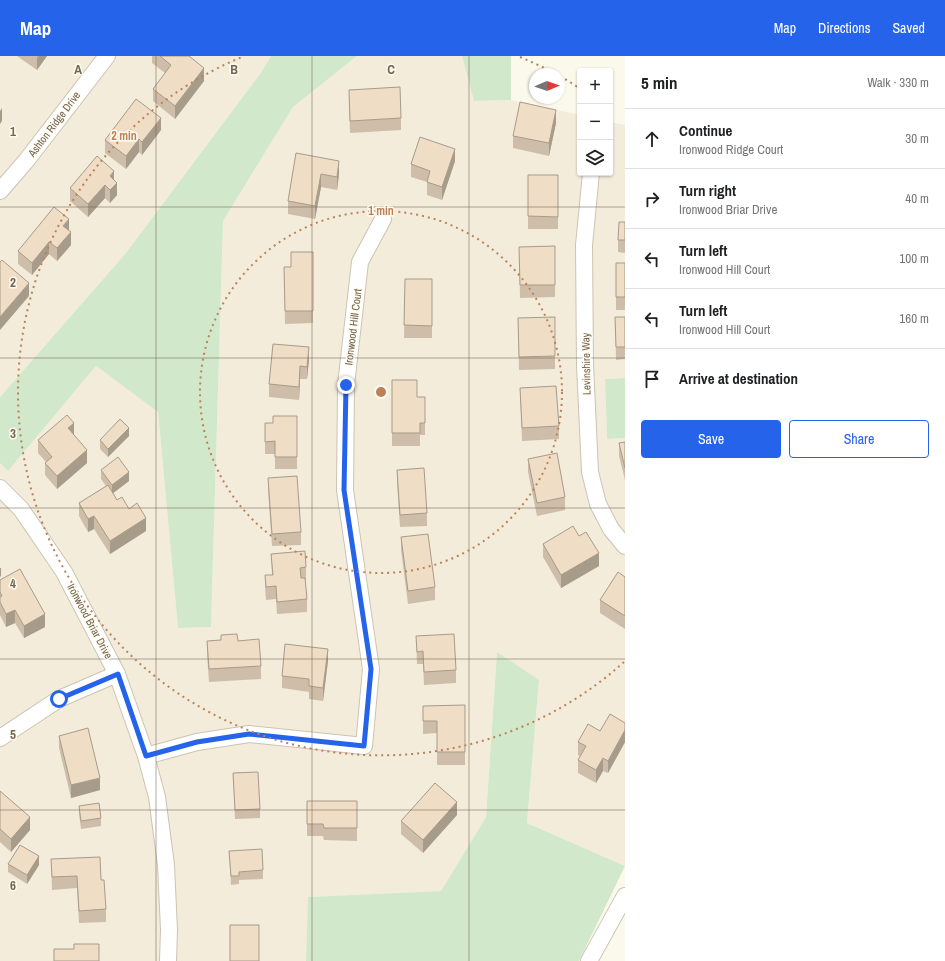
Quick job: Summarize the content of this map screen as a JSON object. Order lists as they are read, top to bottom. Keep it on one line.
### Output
{"streets":{"street":["Ashton Ridge Drive","Ironwood Hill Court","Levinshire Way","Ironwood Briar Drive"]},"crossings":[["Ironwood Hill Court","Ironwood Briar Drive"]],"north":"right","page":{"header":"Map","nav":["Map","Directions","Saved"],"heading":["5 min","Walk · 330 m"],"map_buttons":["+","−"],"list":[["Continue","Ironwood Ridge Court","30 m"],["Turn right","Ironwood Briar Drive","40 m"],["Turn left","Ironwood Hill Court","100 m"],["Turn left","Ironwood Hill Court","160 m"],"Arrive at destination"],"buttons":["Save","Share"]},"grid":{"columns":["A","B","C"],"rows":["1","2","3","4","5","6"]},"rings":["2 min","1 min"]}
